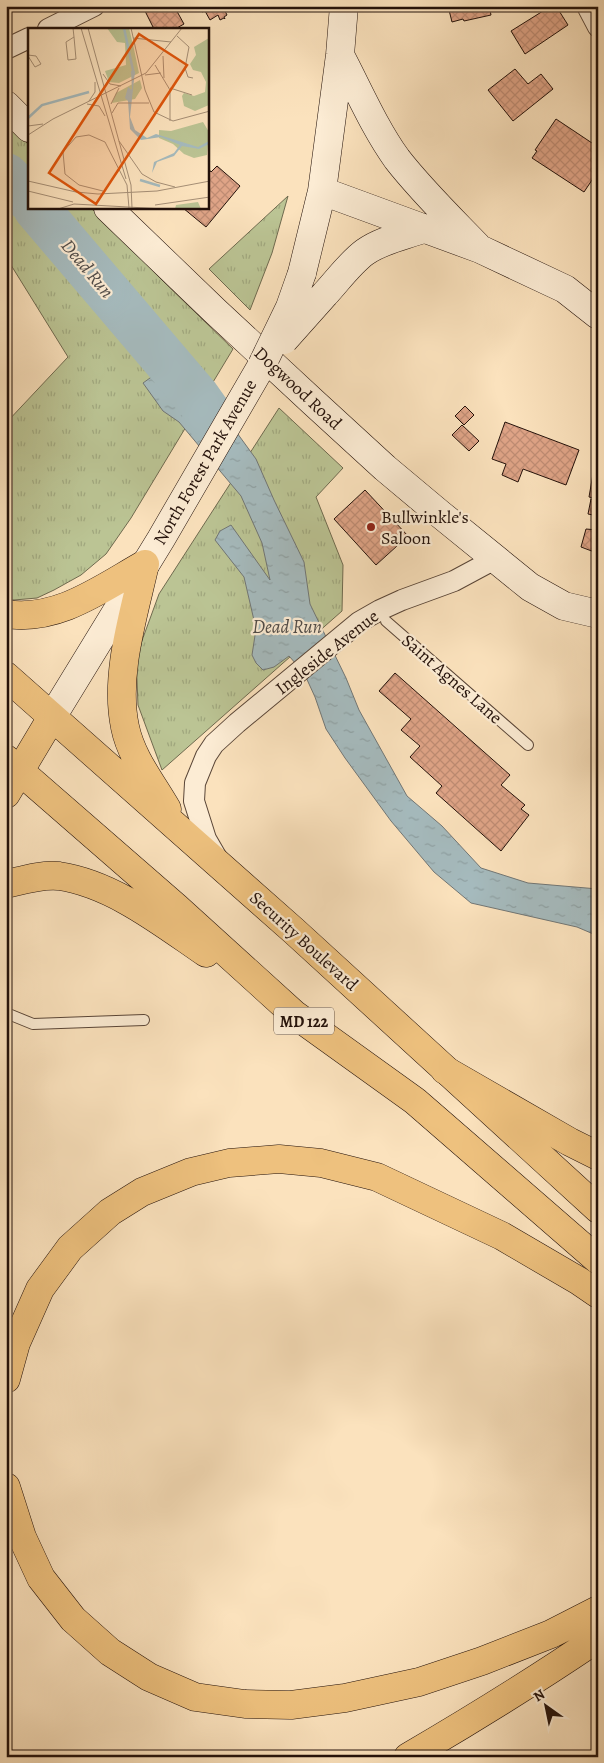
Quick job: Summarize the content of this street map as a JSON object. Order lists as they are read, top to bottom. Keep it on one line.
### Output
{"streets":{"main road":["Security Boulevard","MD 122"],"street":["Dogwood Road","North Forest Park Avenue","Ingleside Avenue"],"lane":["Saint Agnes Lane"]},"crossings":[["Dogwood Road","Ingleside Avenue"],["North Forest Park Avenue","Security Boulevard"],["Ingleside Avenue","Saint Agnes Lane"],["Ingleside Avenue","Security Boulevard"]],"water":["Dead Run"],"places":["Bullwinkle's Saloon"],"north":"top left"}
